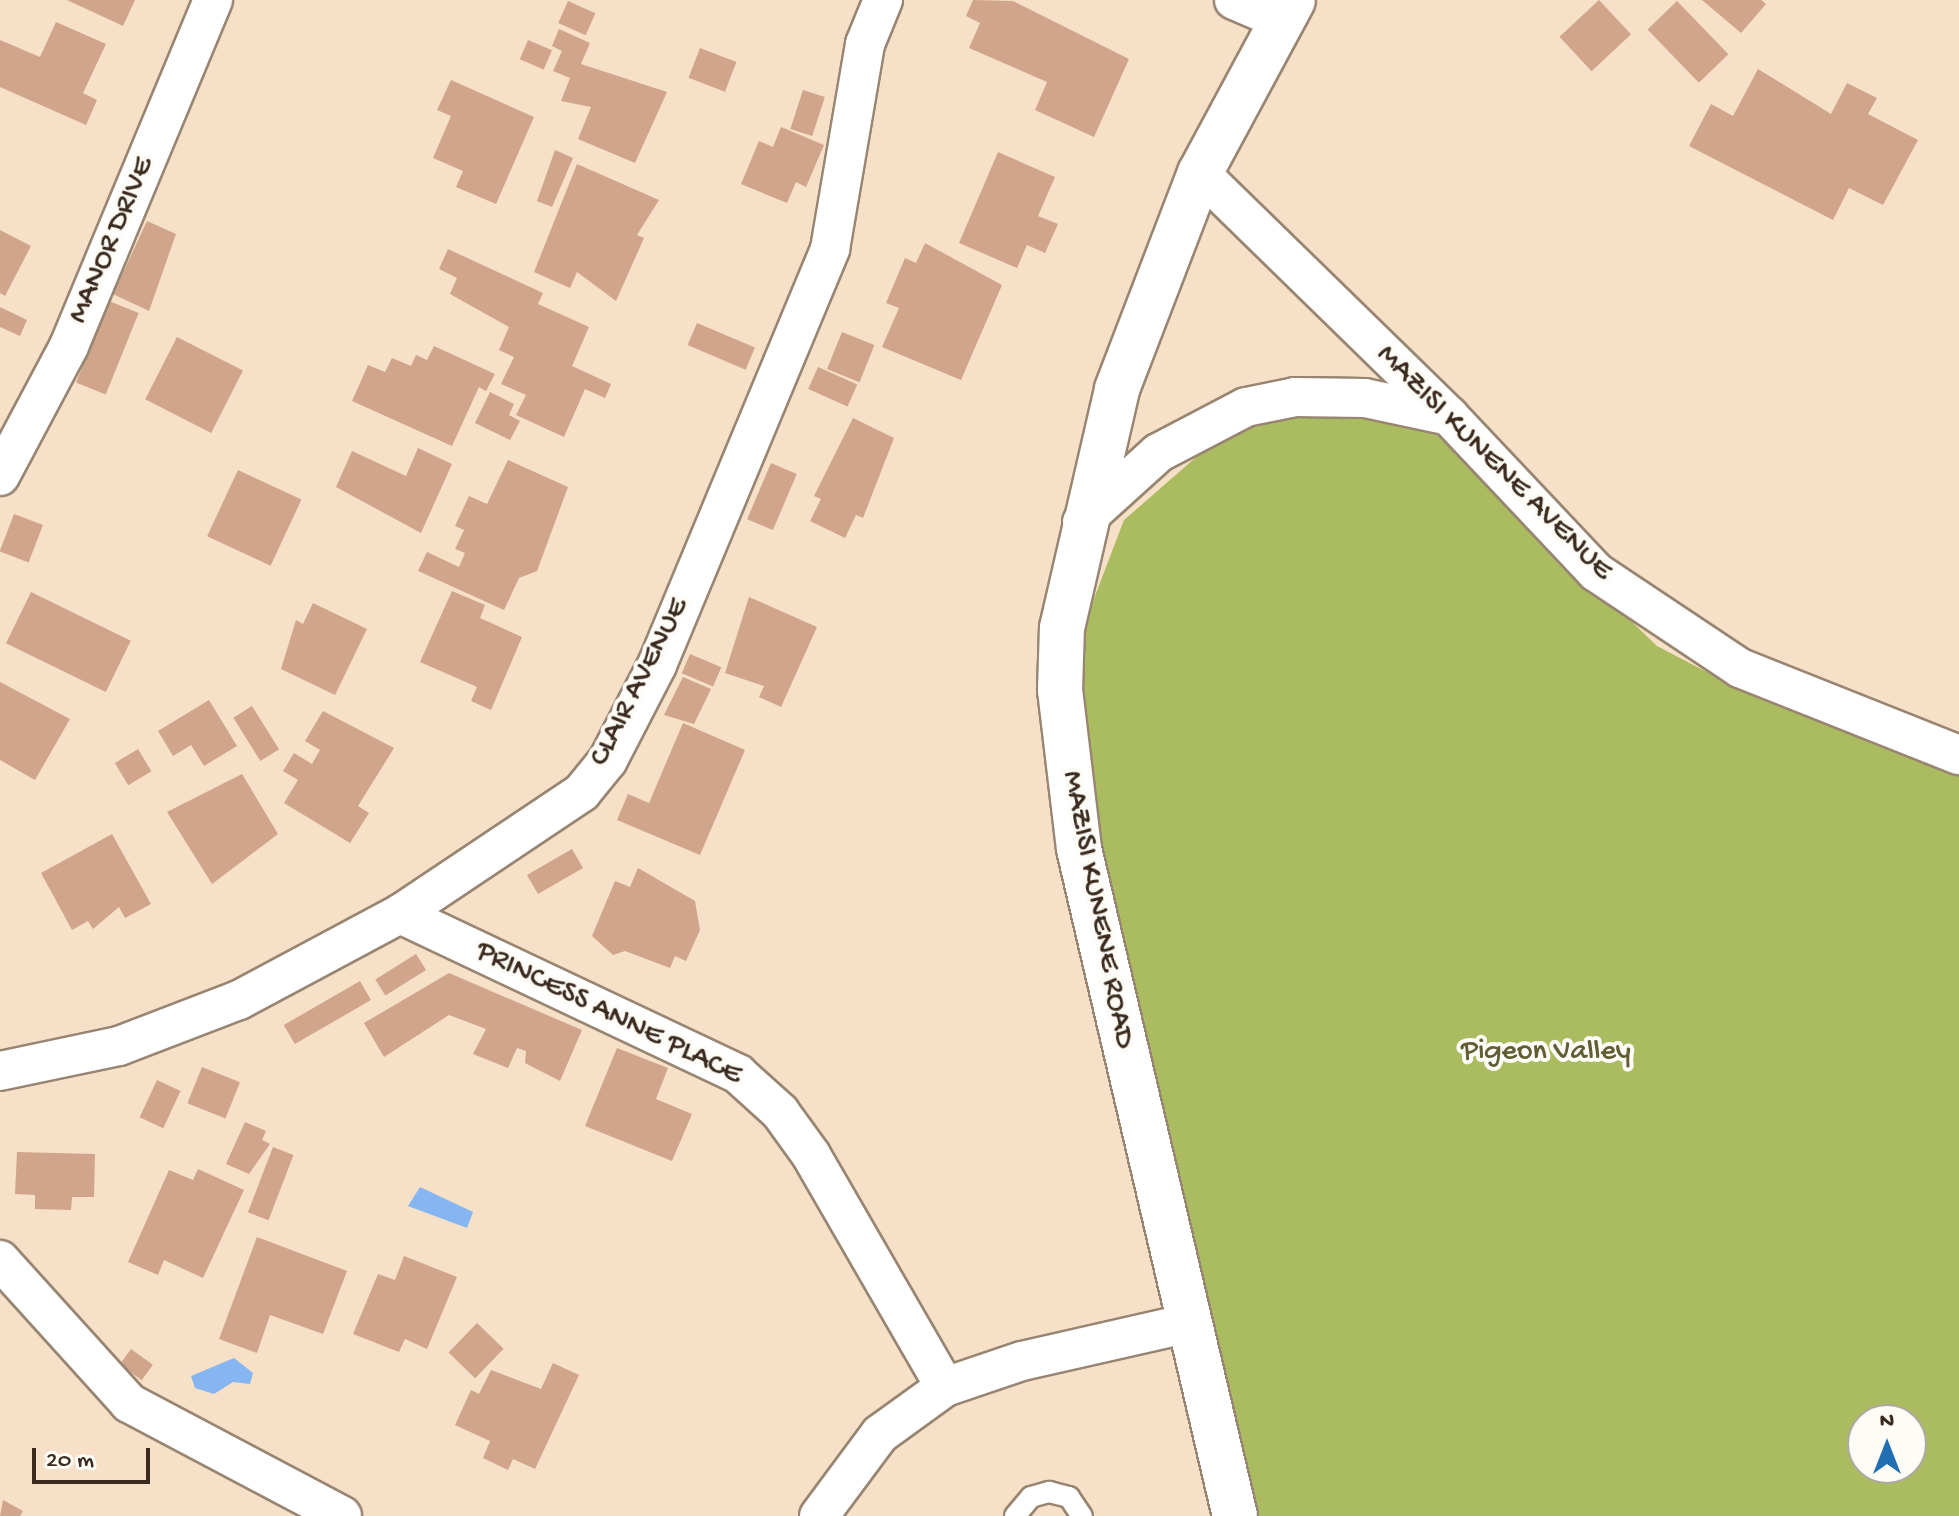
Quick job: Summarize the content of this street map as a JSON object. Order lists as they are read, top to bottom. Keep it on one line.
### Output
{"streets":{"street":["MANOR DRIVE","MAZISI KUNENE AVENUE","CLAIR AVENUE","MAZISI KUNENE ROAD","PRINCESS ANNE PLACE"]},"crossings":[["MAZISI KUNENE AVENUE","MAZISI KUNENE ROAD"],["CLAIR AVENUE","PRINCESS ANNE PLACE"]],"parks":["Pigeon Valley"],"scale_bar":"20 m","north":"top"}
